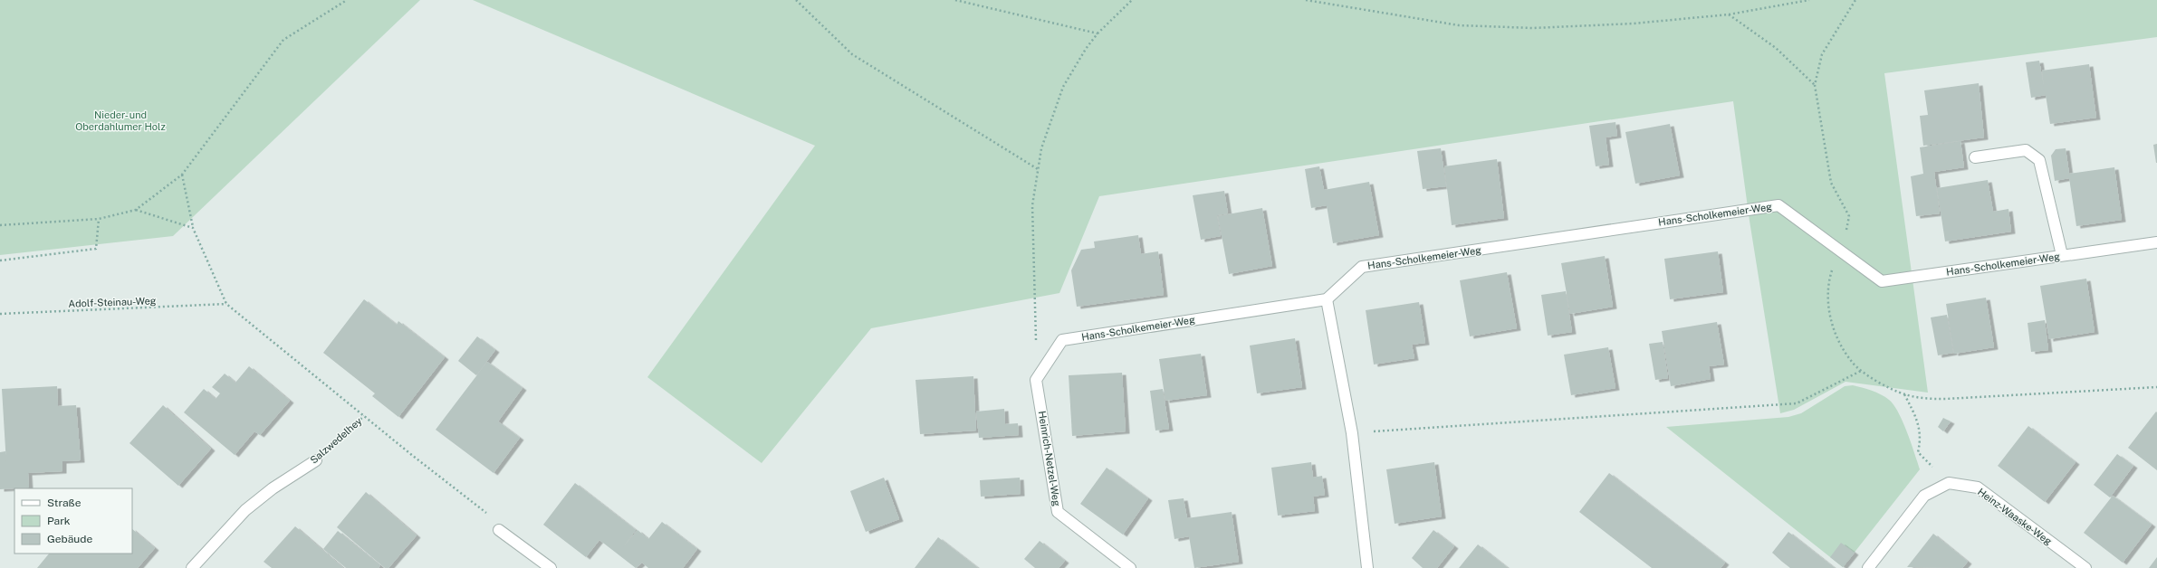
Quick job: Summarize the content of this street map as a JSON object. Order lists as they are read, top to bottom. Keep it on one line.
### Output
{"streets":{"street":["Hans-Scholkemeier-Weg","Salzwedelhey","Heinrich-Netzel-Weg","Heinz-Waaske-Weg"],"path":["Adolf-Steinau-Weg"]},"crossings":[["Hans-Scholkemeier-Weg","Heinrich-Netzel-Weg"]],"parks":["Nieder- und Oberdahlumer Holz"],"legend":["Straße","Park","Gebäude"]}
